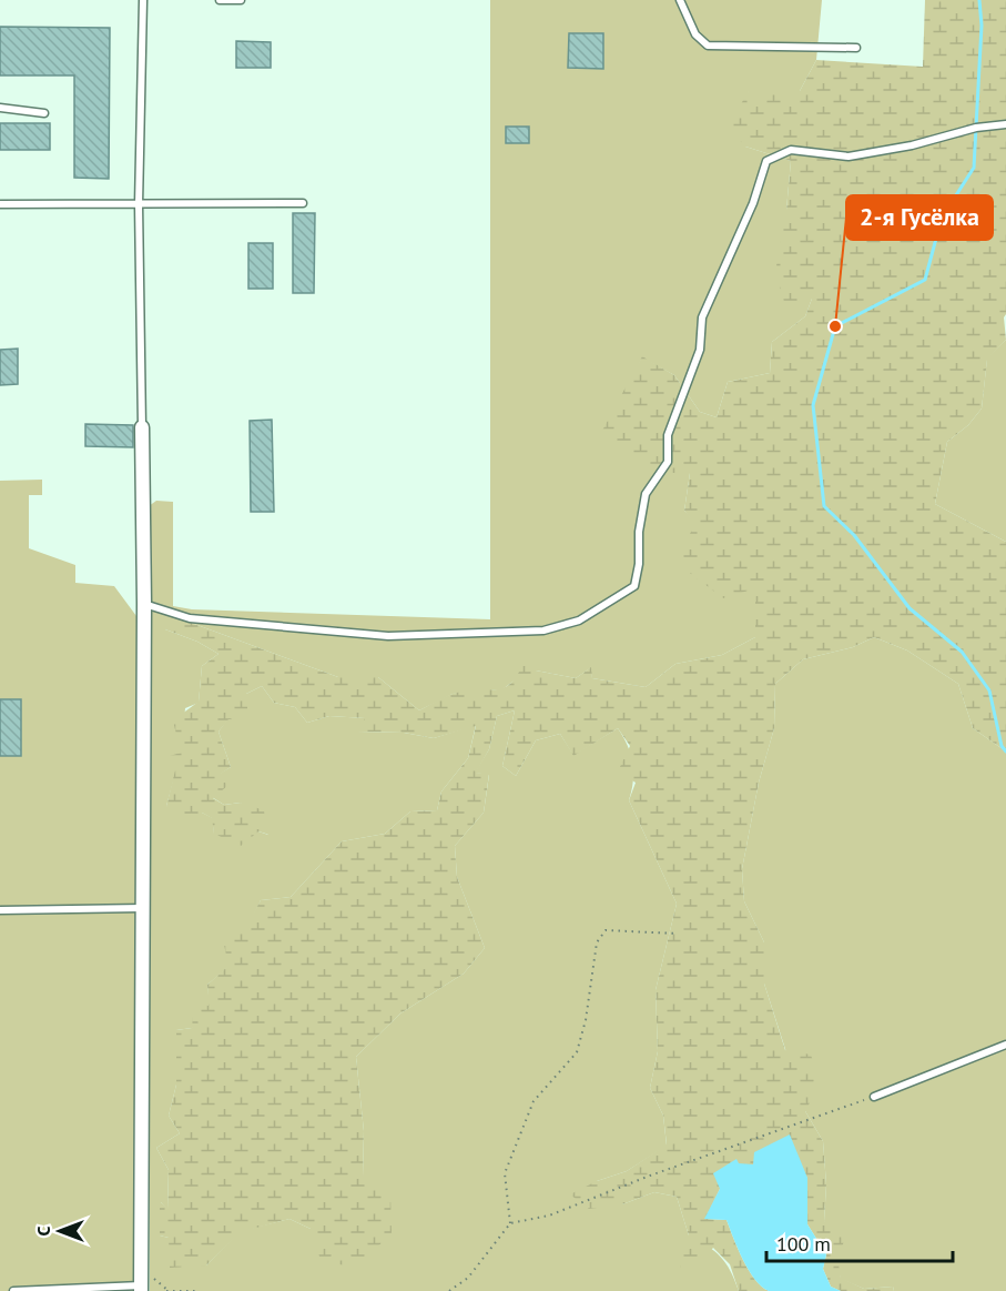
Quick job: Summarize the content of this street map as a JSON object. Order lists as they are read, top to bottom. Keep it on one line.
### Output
{"places":["2-я Гусёлка"],"scale_bar":"100 m","north":"left"}
